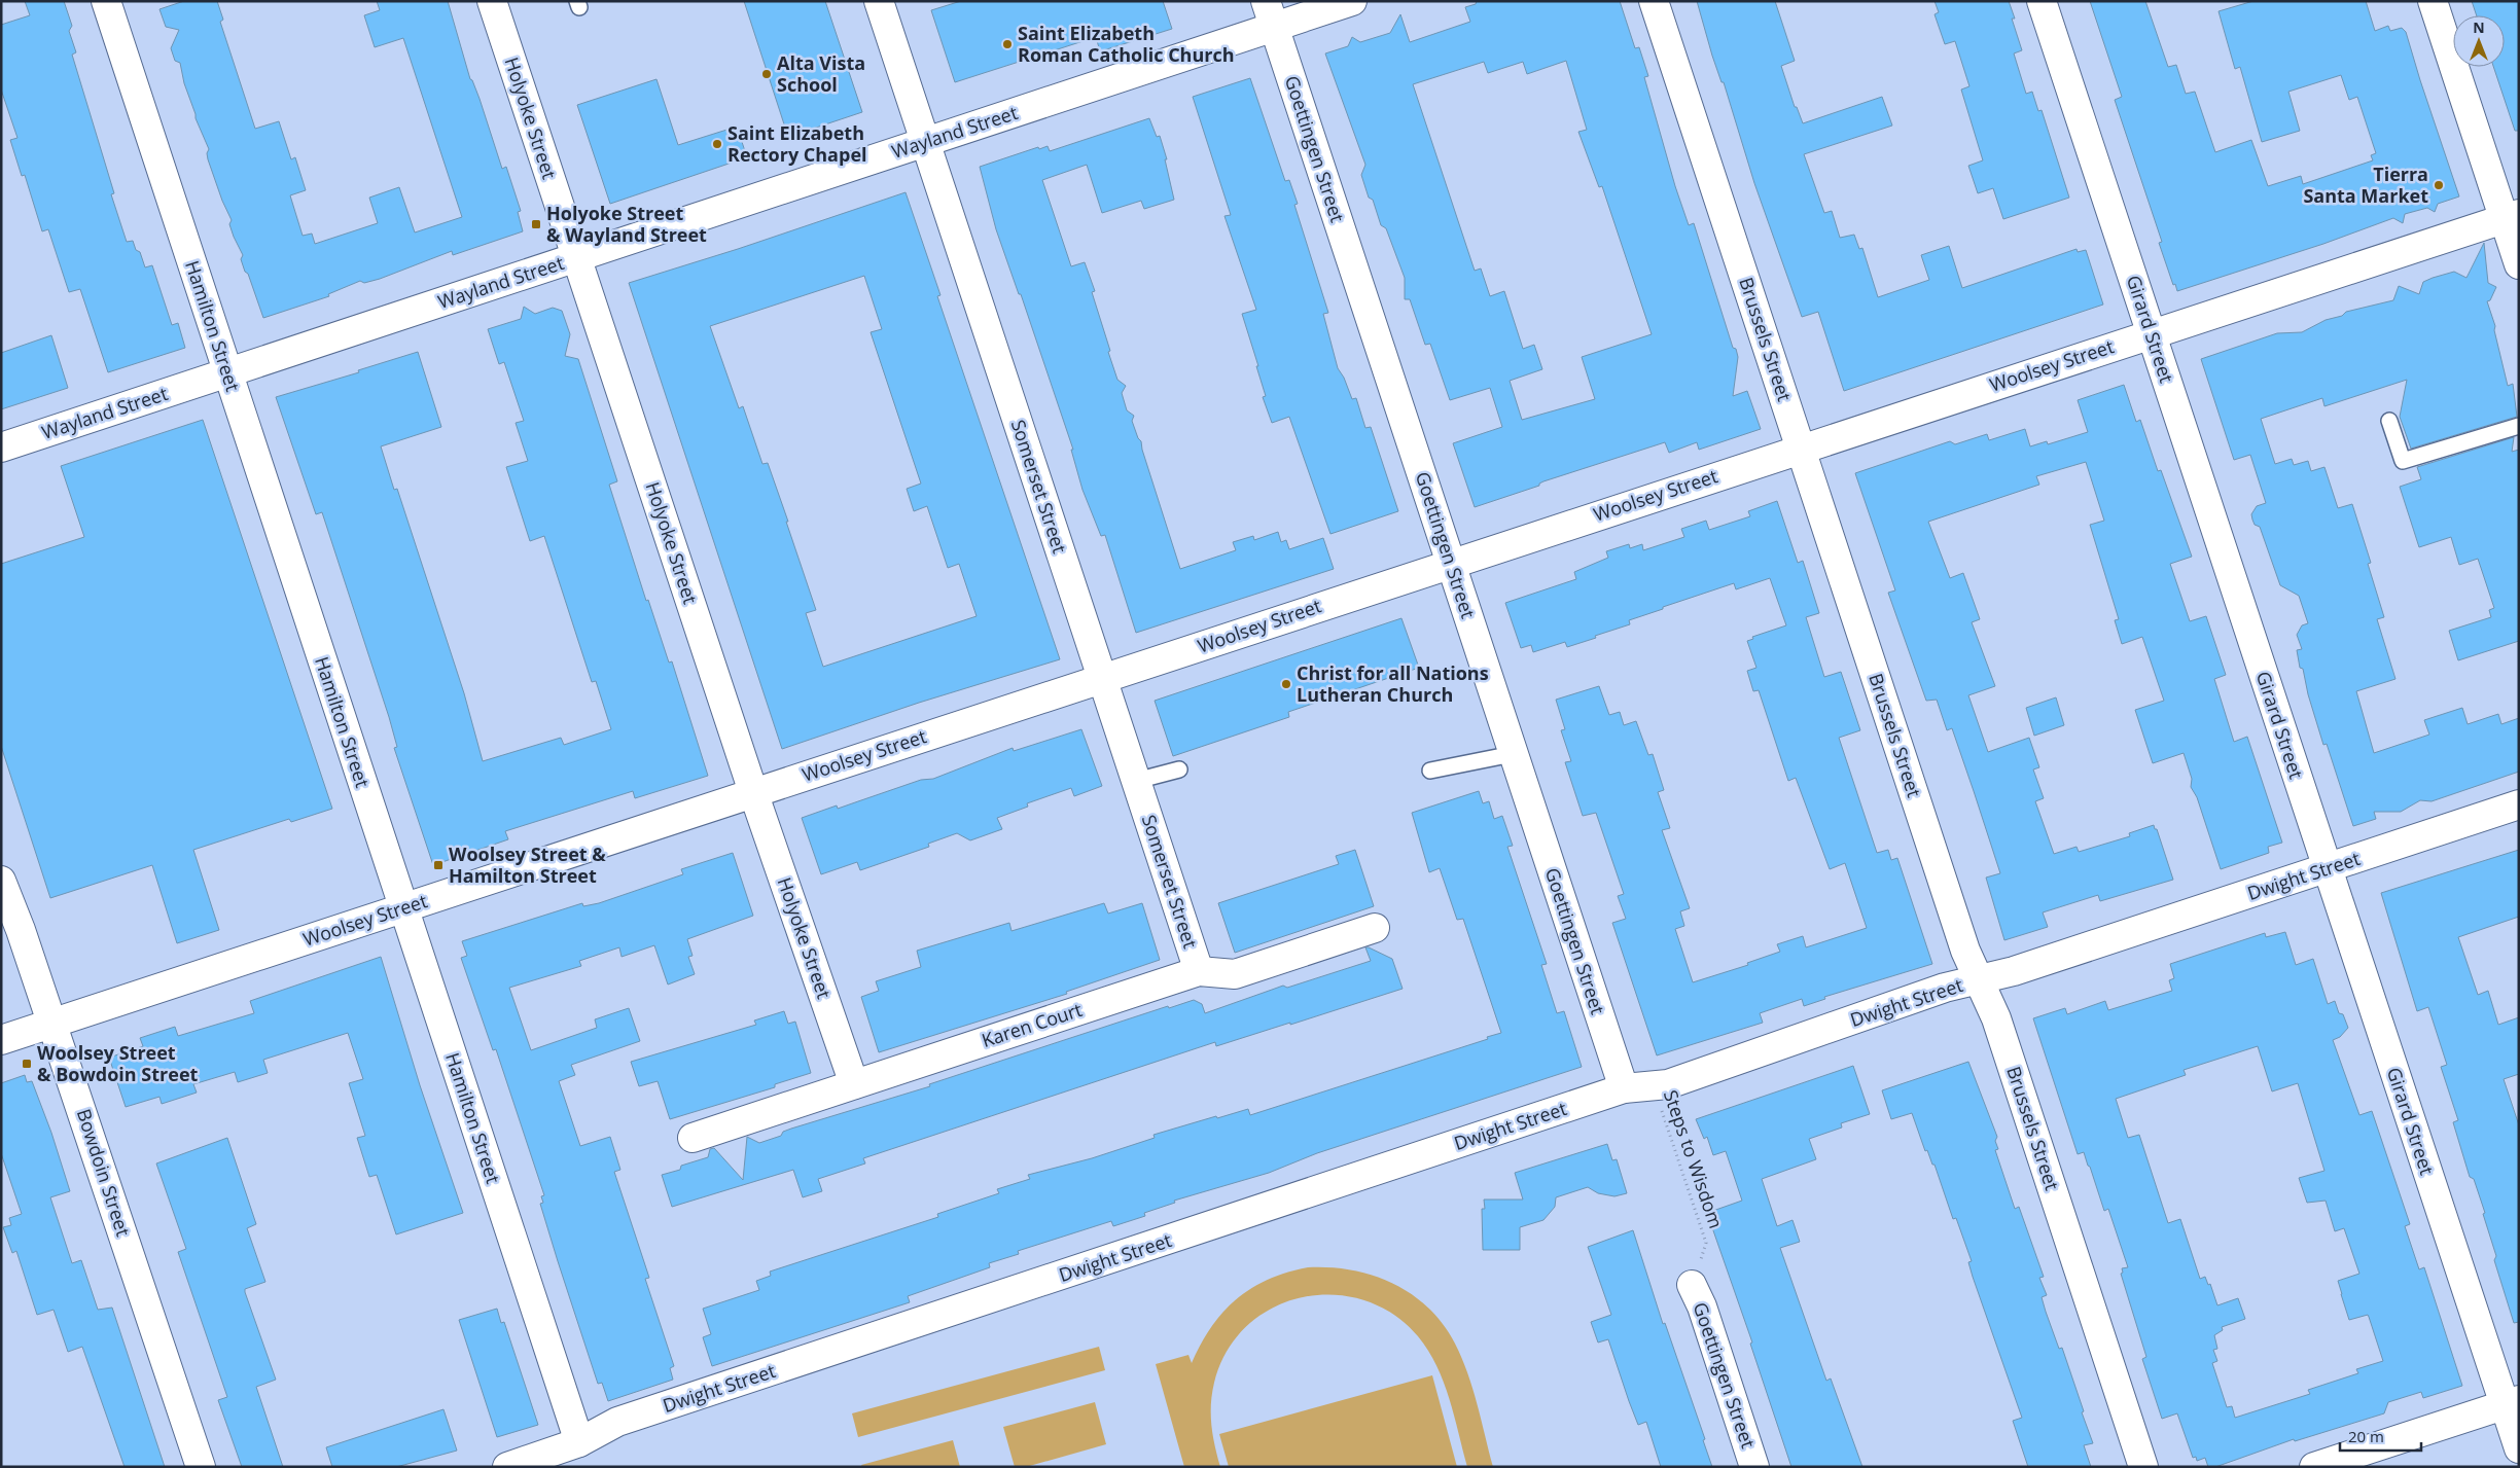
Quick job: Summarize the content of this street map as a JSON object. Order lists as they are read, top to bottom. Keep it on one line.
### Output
{"streets":{"street":["Holyoke Street","Wayland Street","Goettingen Street","Hamilton Street","Girard Street","Brussels Street","Woolsey Street","Somerset Street","Dwight Street","Karen Court","Bowdoin Street"],"path":["Steps to Wisdom"]},"crossings":[["Holyoke Street","Wayland Street"],["Holyoke Street","Woolsey Street"],["Holyoke Street","Karen Court"],["Wayland Street","Goettingen Street"],["Wayland Street","Hamilton Street"],["Wayland Street","Somerset Street"],["Goettingen Street","Woolsey Street"],["Goettingen Street","Dwight Street"],["Hamilton Street","Woolsey Street"],["Hamilton Street","Dwight Street"],["Girard Street","Woolsey Street"],["Girard Street","Dwight Street"],["Brussels Street","Woolsey Street"],["Brussels Street","Dwight Street"],["Woolsey Street","Somerset Street"],["Woolsey Street","Bowdoin Street"],["Somerset Street","Karen Court"],["Dwight Street","Steps to Wisdom"]],"places":{"other":["Saint Elizabeth Roman Catholic Church","Alta Vista School","Saint Elizabeth Rectory Chapel","Tierra Santa Market","Christ for all Nations Lutheran Church"],"transit":["Holyoke Street & Wayland Street","Woolsey Street & Hamilton Street","Woolsey Street & Bowdoin Street"]},"scale_bar":"20 m","north":"top"}
